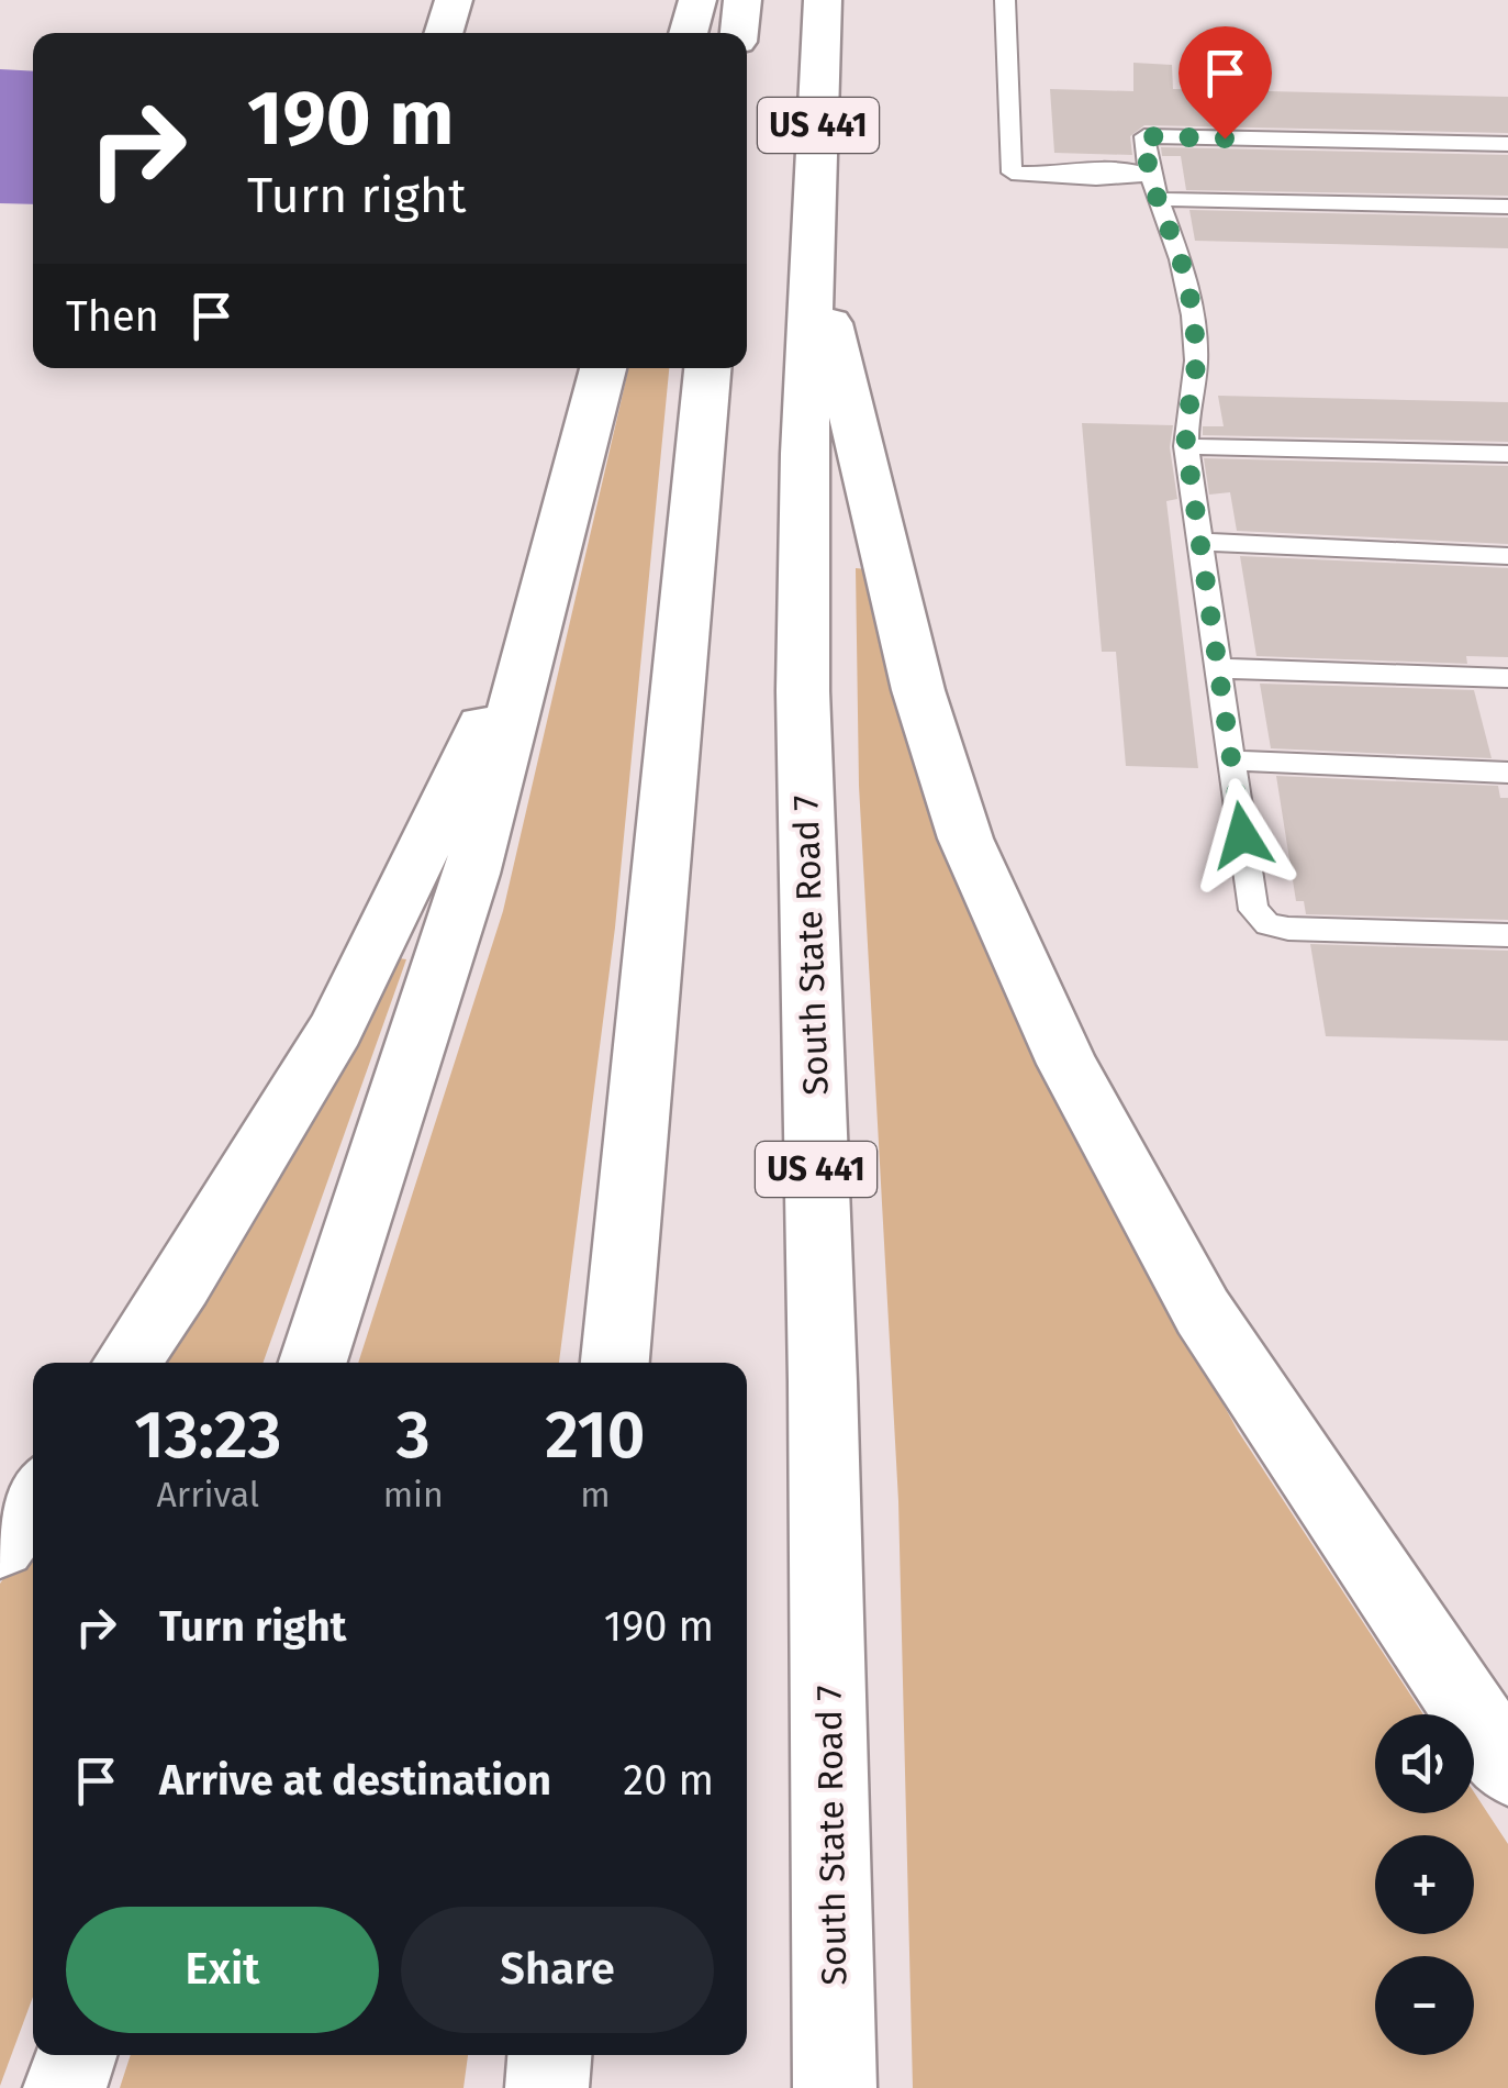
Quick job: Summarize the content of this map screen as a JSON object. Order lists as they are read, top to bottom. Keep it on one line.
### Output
{"streets":{"main road":["US 441","South State Road 7"]},"page":{"turn":["190 m","Turn right"],"then":"Then","eta":["13:23","Arrival","3","min","210","m"],"list":[{"name":"Turn right","value":"190 m"},{"name":"Arrive at destination","value":"20 m"}],"map_buttons":["+","−"],"buttons":["Exit","Share"]}}
